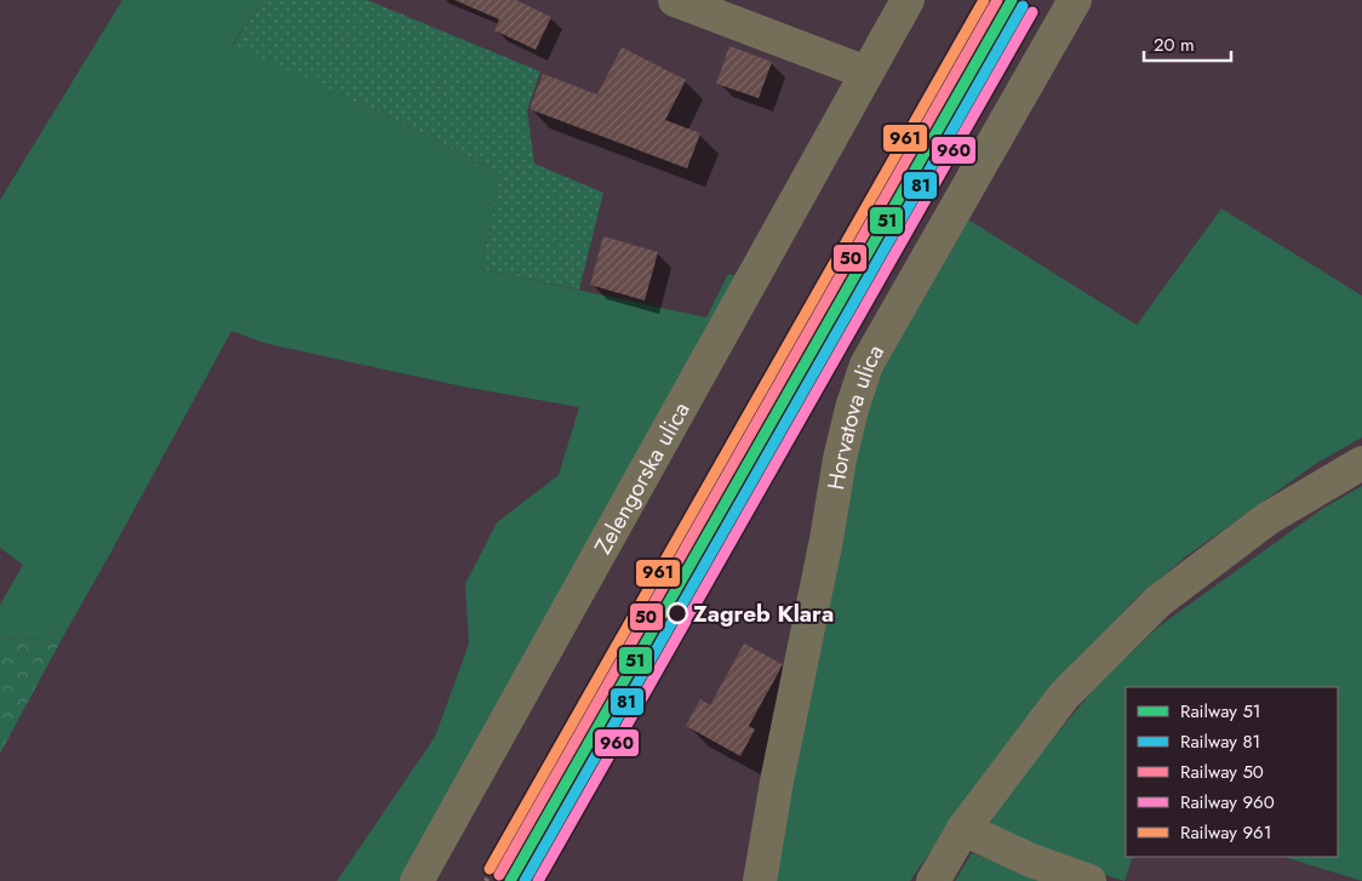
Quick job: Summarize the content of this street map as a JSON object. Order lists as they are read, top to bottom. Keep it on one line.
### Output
{"streets":{"street":["Horvatova ulica","Zelengorska ulica"]},"places":["Zagreb Klara"],"lines":["rail line 51","rail line 50","rail line 961","rail line 81","rail line 960"],"legend":["Railway 51","Railway 81","Railway 50","Railway 960","Railway 961"],"scale_bar":"20 m"}
